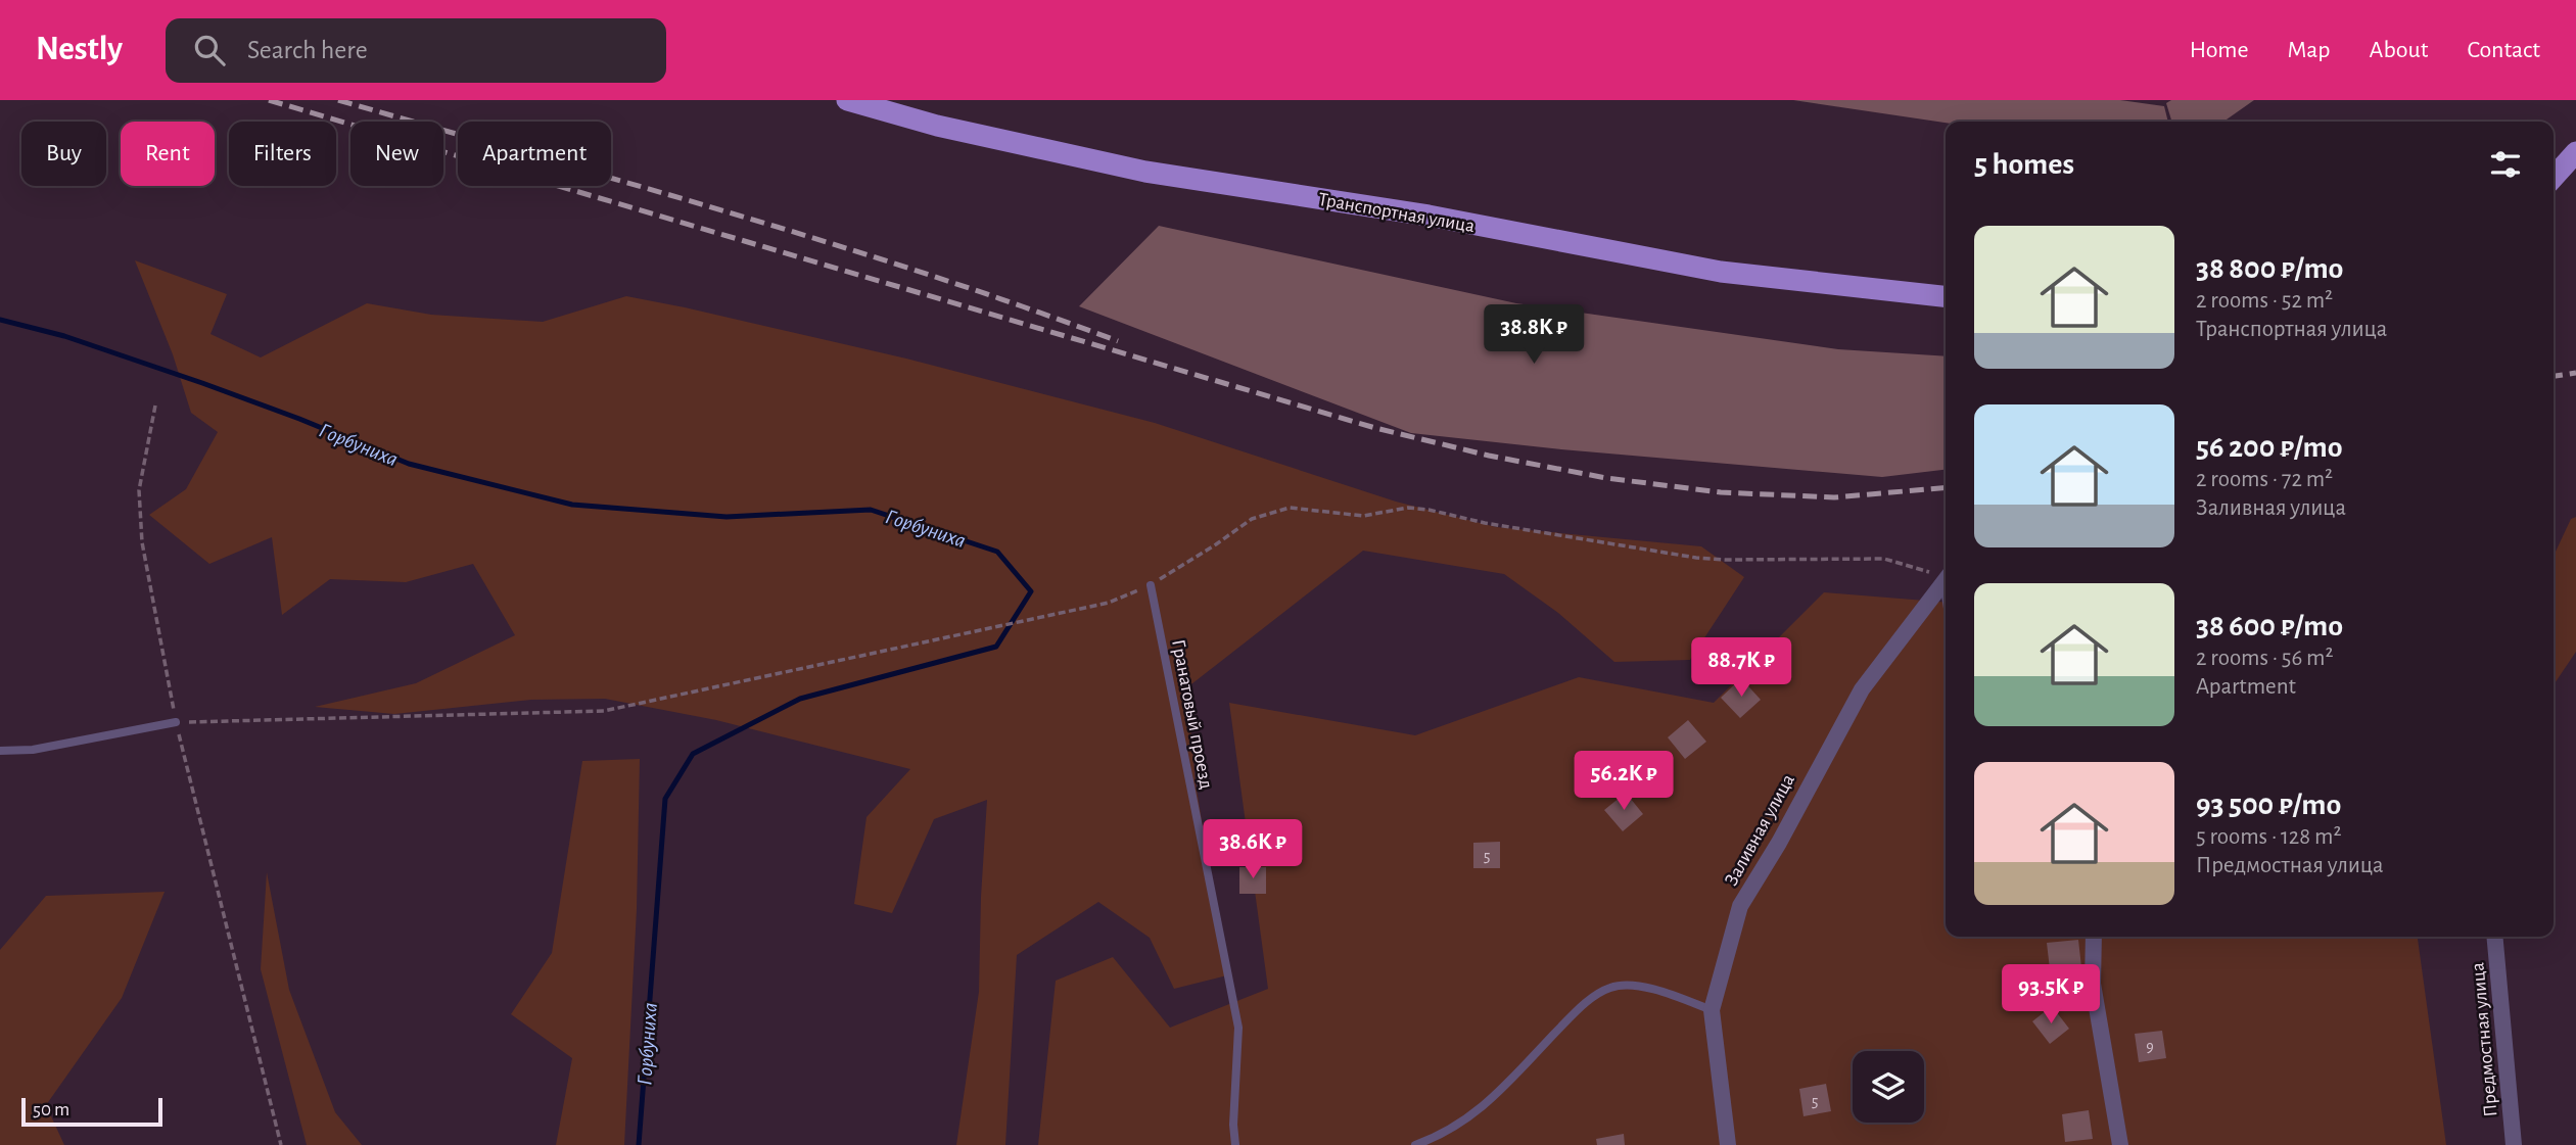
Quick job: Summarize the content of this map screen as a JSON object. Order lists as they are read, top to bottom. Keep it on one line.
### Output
{"streets":{"main road":["Транспортная улица"],"street":["Заливная улица","Предмостная улица"],"lane":["Гранатовый проезд"]},"water":["Горбуниха"],"house_numbers":["5","9","5"],"scale_bar":"50 m","page":{"header":"Nestly","search":"Search here","nav":["Home","Map","About","Contact"],"chip":["Buy","Rent","Filters","New","Apartment"],"heading":"5 homes","list":[{"name":"38 800 ₽/mo","note":"2 rooms · 52 m² · Транспортная улица"},{"name":"56 200 ₽/mo","note":"2 rooms · 72 m² · Заливная улица"},{"name":"38 600 ₽/mo","note":"2 rooms · 56 m² · Apartment"},{"name":"93 500 ₽/mo","note":"5 rooms · 128 m² · Предмостная улица"}],"price":["38.8K ₽","88.7K ₽","56.2K ₽","38.6K ₽","93.5K ₽"],"scale":"50 m"}}
